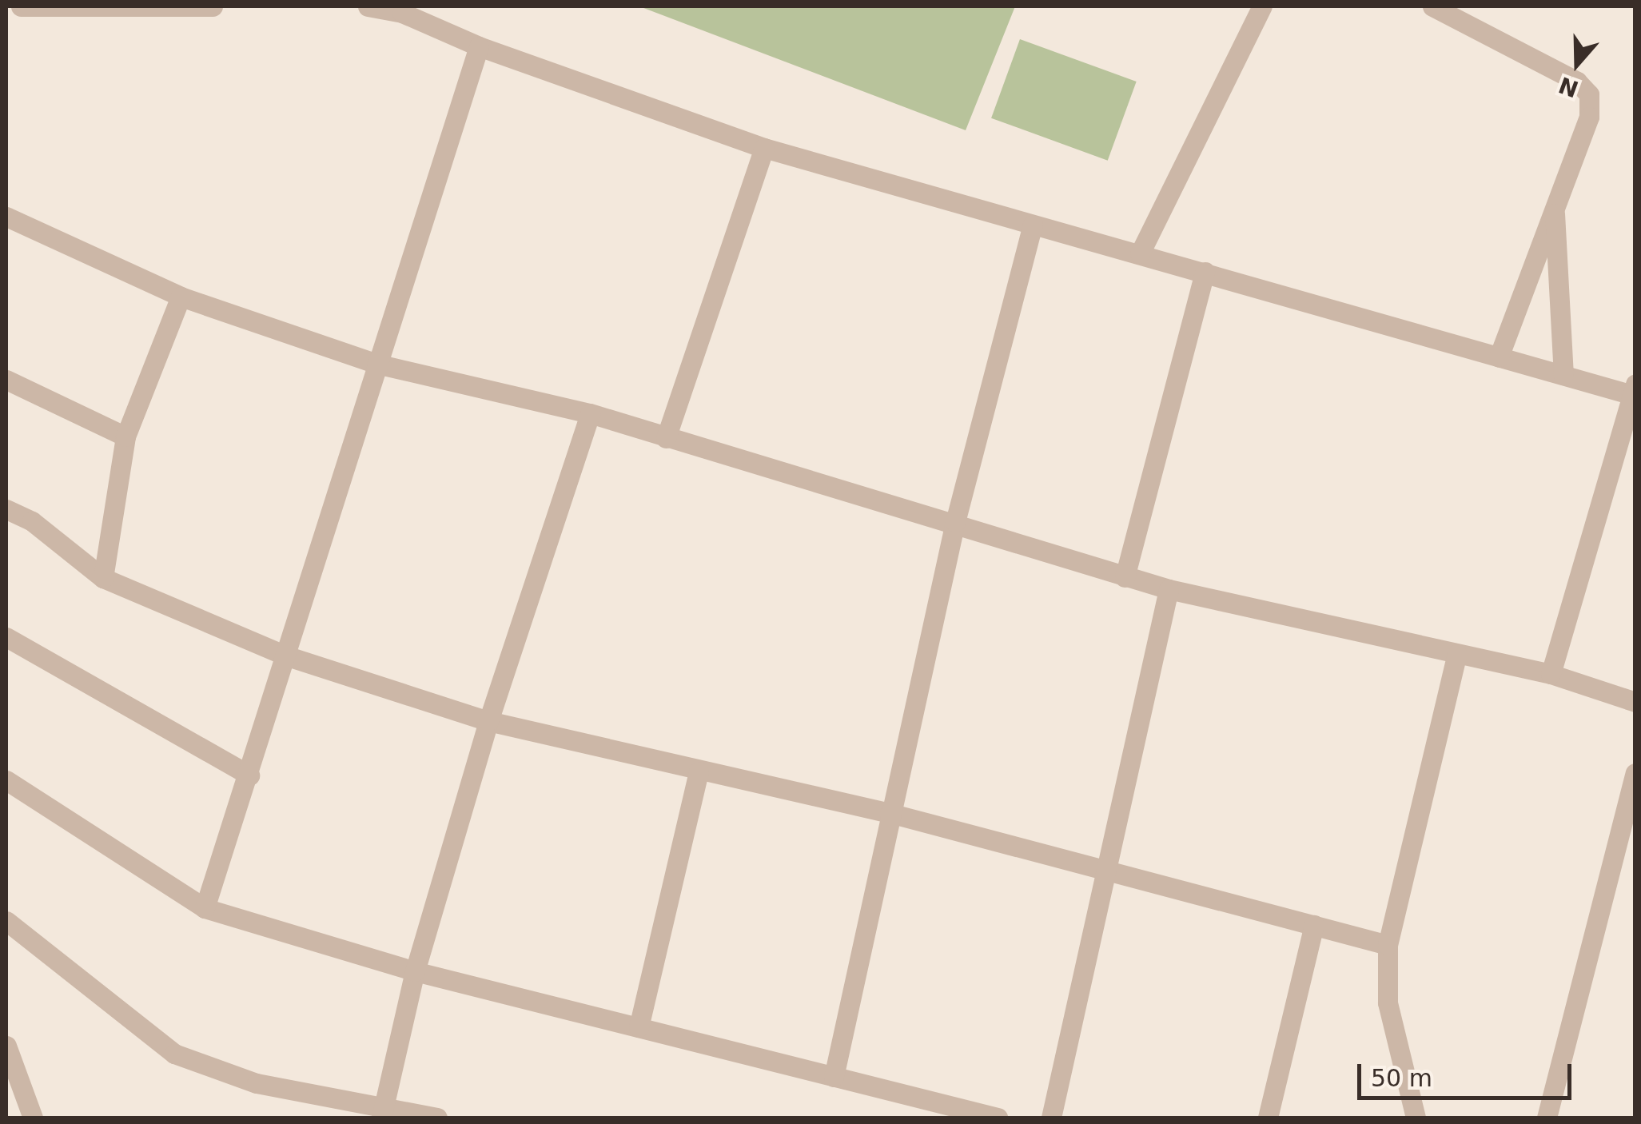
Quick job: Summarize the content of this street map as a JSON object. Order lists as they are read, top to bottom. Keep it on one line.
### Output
{"scale_bar":"50 m","north":"bottom"}
